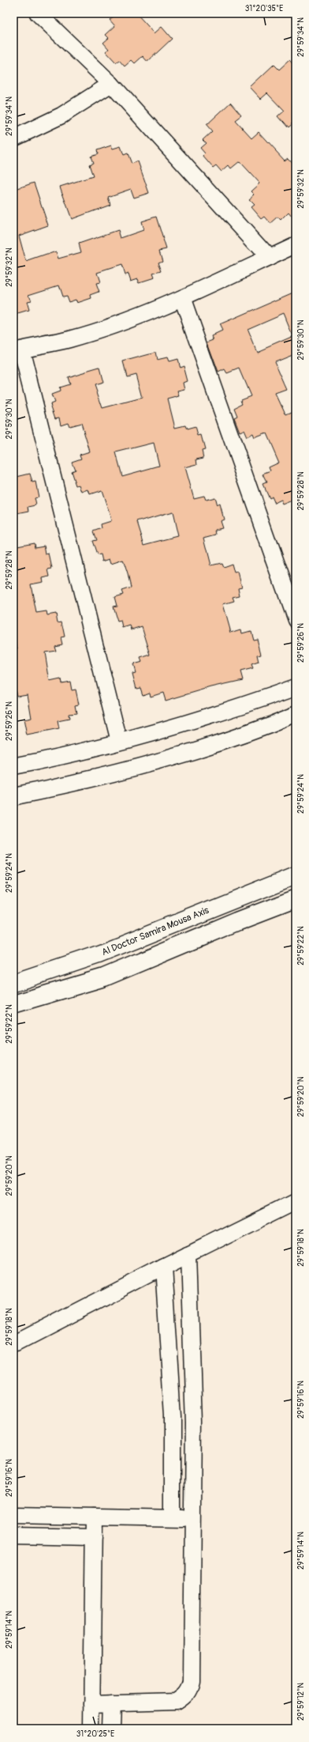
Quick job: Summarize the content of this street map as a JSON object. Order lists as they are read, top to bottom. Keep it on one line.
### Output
{"streets":{"main road":["Al Doctor Samira Mousa Axis"]},"coordinates":["31°20'35\"E","29°59'34\"N","29°59'32\"N","29°59'30\"N","29°59'28\"N","29°59'26\"N","29°59'24\"N","29°59'22\"N","29°59'20\"N","29°59'18\"N","29°59'16\"N","29°59'14\"N","29°59'12\"N","31°20'25\"E"]}
